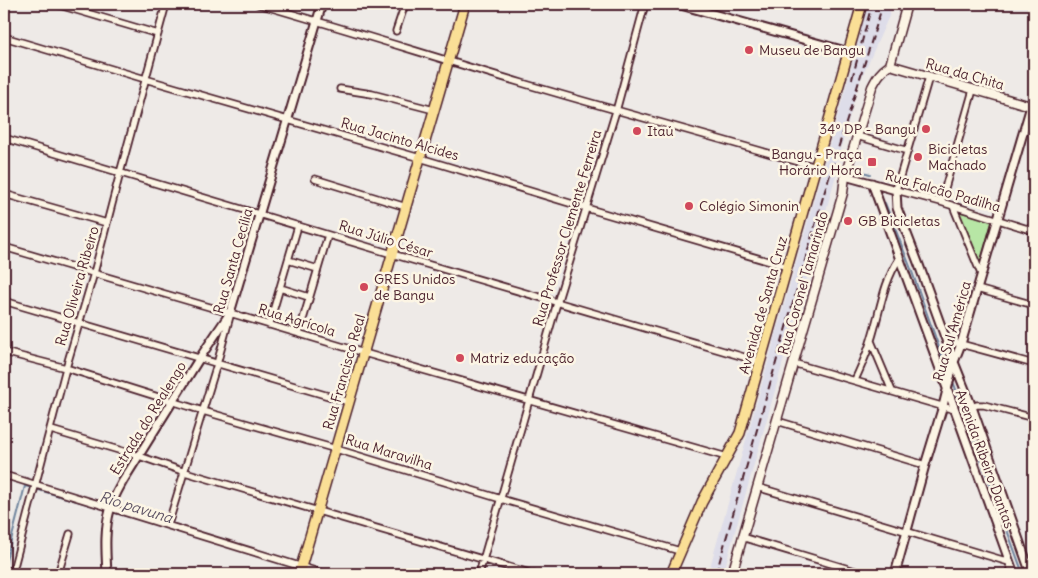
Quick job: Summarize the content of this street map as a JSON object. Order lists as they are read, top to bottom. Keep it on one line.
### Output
{"streets":{"main road":["Rua da Chita","Rua Coronel Tamarindo","Avenida de Santa Cruz","Rua Sul América","Rua Francisco Real"],"street":["Rua Jacinto Alcides","Rua Falcão Padilha","Rua Professor Clemente Ferreira","Rua Júlio César","Rua Santa Cecília","Rua Oliveira Ribeiro","Rua Agrícola","Estrada do Realengo","Rua Maravilha","Avenida Ribeiro Dantas"]},"crossings":[["Rua da Chita","Rua Coronel Tamarindo"],["Rua da Chita","Rua Sul América"],["Rua Jacinto Alcides","Rua Professor Clemente Ferreira"],["Rua Jacinto Alcides","Rua Santa Cecília"],["Rua Jacinto Alcides","Rua Oliveira Ribeiro"],["Rua Jacinto Alcides","Avenida de Santa Cruz"],["Rua Jacinto Alcides","Rua Francisco Real"],["Rua Falcão Padilha","Rua Coronel Tamarindo"],["Rua Falcão Padilha","Rua Sul América"],["Rua Falcão Padilha","Avenida Ribeiro Dantas"],["Rua Professor Clemente Ferreira","Rua Júlio César"],["Rua Professor Clemente Ferreira","Rua Agrícola"],["Rua Professor Clemente Ferreira","Rua Maravilha"],["Rua Júlio César","Rua Santa Cecília"],["Rua Júlio César","Rua Oliveira Ribeiro"],["Rua Júlio César","Avenida de Santa Cruz"],["Rua Júlio César","Rua Francisco Real"],["Rua Santa Cecília","Rua Agrícola"],["Rua Santa Cecília","Estrada do Realengo"],["Rua Santa Cecília","Rua Maravilha"],["Rua Oliveira Ribeiro","Rua Agrícola"],["Rua Oliveira Ribeiro","Rua Maravilha"],["Avenida de Santa Cruz","Rua Agrícola"],["Avenida de Santa Cruz","Rua Maravilha"],["Rua Agrícola","Rua Francisco Real"],["Rua Agrícola","Estrada do Realengo"],["Rua Sul América","Avenida Ribeiro Dantas"],["Rua Francisco Real","Rua Maravilha"],["Estrada do Realengo","Rua Maravilha"]],"water":["Rio pavuna"],"places":{"other":["Museu de Bangu","34º DP - Bangu","Itaú","Bicicletas Machado","Colégio Simonin","GB Bicicletas","GRES Unidos de Bangu","Matriz educação"],"transit":["Bangu - Praça Horário Hora"]}}
